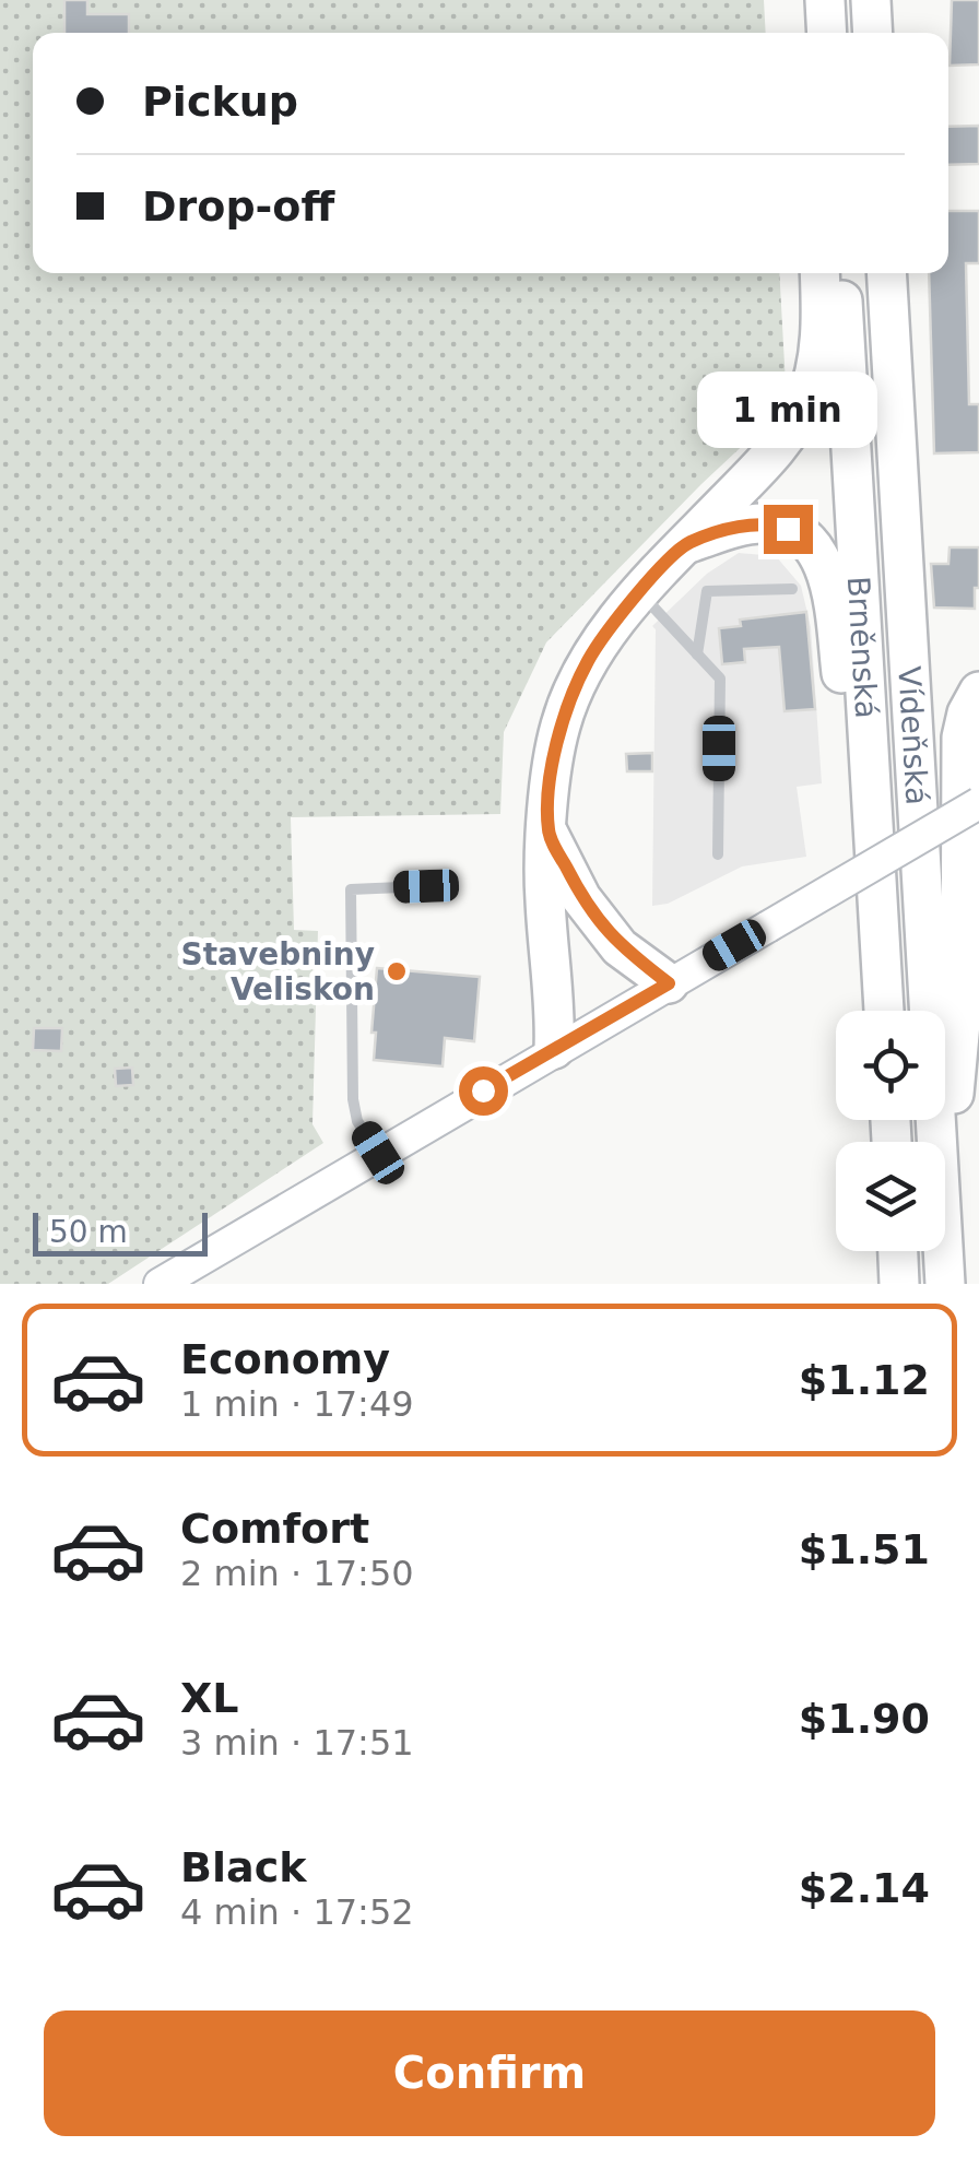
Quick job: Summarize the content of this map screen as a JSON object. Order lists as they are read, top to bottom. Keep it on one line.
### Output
{"streets":{"highway":["Brněnská","Vídeňská"]},"places":["Stavebniny Veliskon"],"scale_bar":"50 m","page":{"banner":["Pickup","Drop-off"],"bubble":"1 min","scale":"50 m","list":[{"name":"Economy","note":"1 min · 17:49","value":"$1.12"},{"name":"Comfort","note":"2 min · 17:50","value":"$1.51"},{"name":"XL","note":"3 min · 17:51","value":"$1.90"},{"name":"Black","note":"4 min · 17:52","value":"$2.14"}],"buttons":"Confirm"}}
